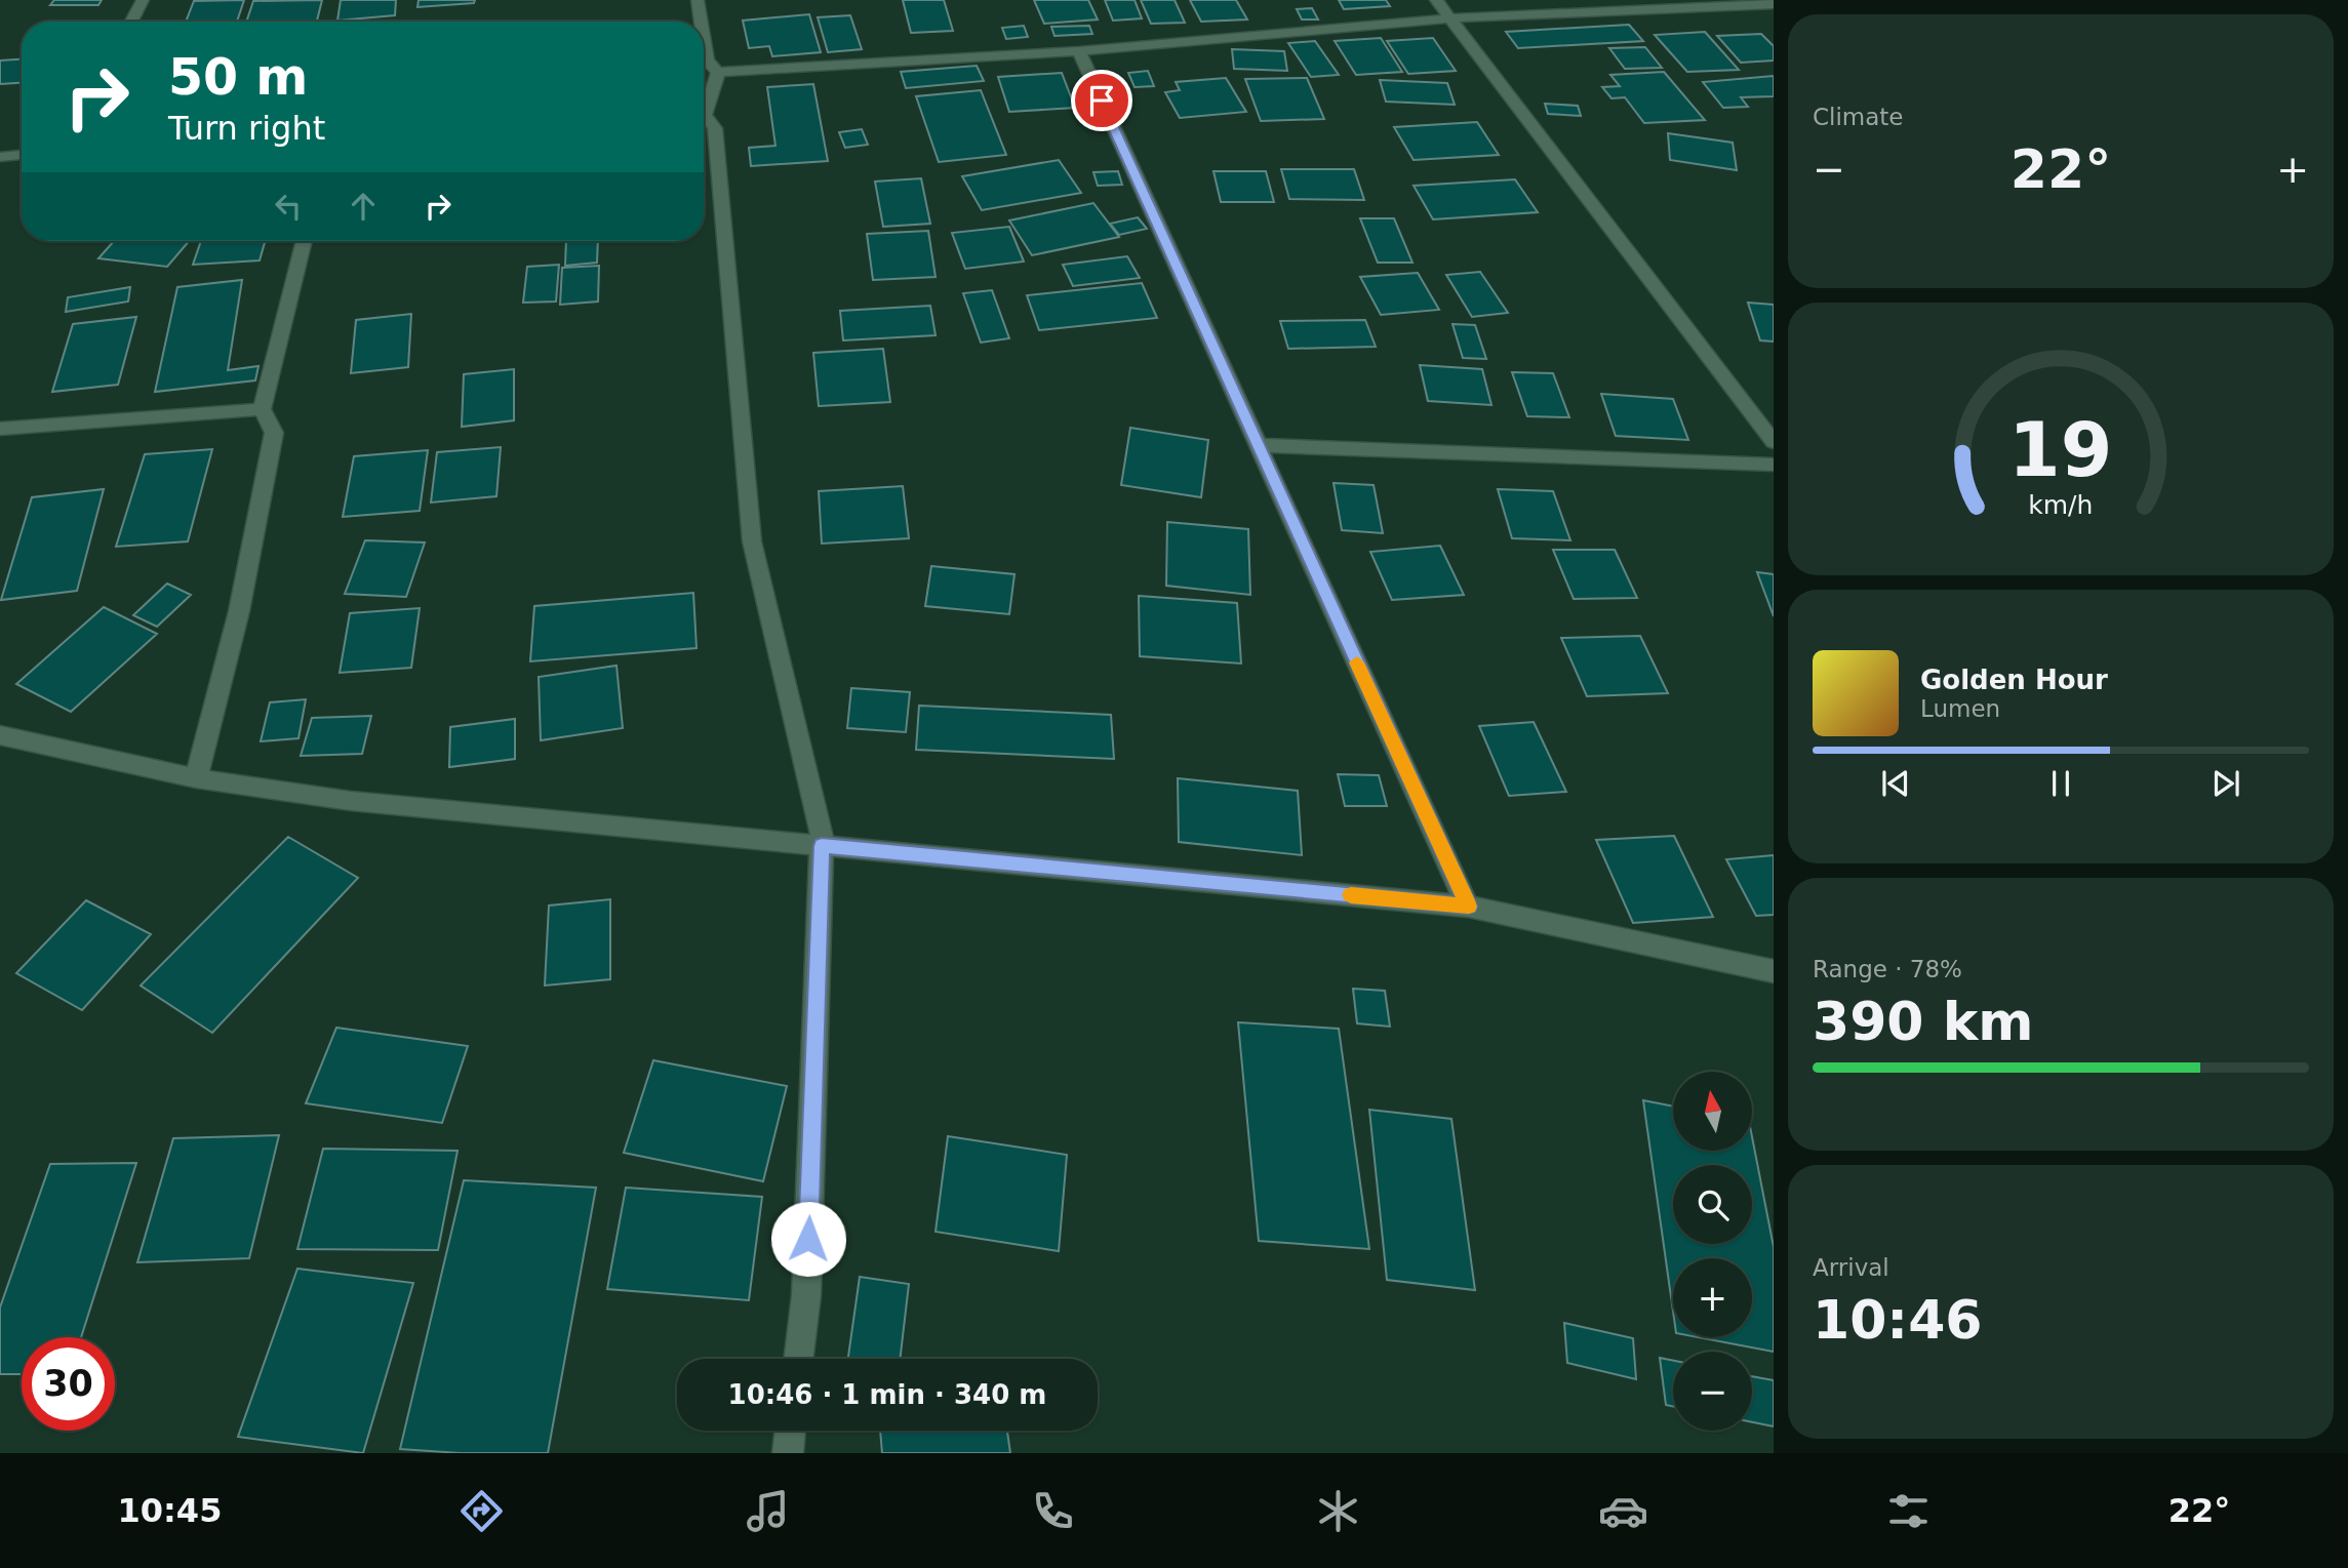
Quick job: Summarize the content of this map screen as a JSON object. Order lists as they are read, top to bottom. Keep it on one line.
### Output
{"north":"top","page":{"tile":["Climate",["Range · 78%","390 km"],["Arrival","10:46"]],"turn":["50 m","Turn right"],"heat":["−","22°","+"],"song":["Golden Hour","Lumen"],"map_buttons":["+","−"],"limit":"30","trip":"10:46 · 1 min · 340 m","tabs":["10:45","22°"],"gauge":["19","km/h"]}}
